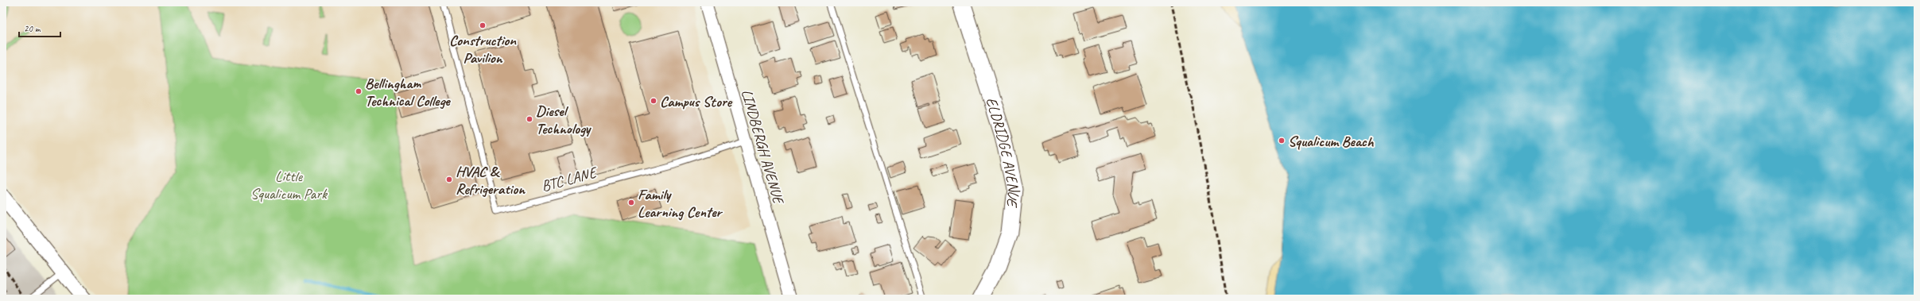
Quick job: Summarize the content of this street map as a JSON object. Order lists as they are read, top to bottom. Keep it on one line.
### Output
{"streets":{"main road":["ELDRIDGE AVENUE"],"street":["LINDBERGH AVENUE"],"lane":["BTC LANE"]},"crossings":[["LINDBERGH AVENUE","BTC LANE"]],"parks":["Little Squalicum Park"],"places":["Construction Pavilion","Bellingham Technical College","Campus Store","Diesel Technology","Squalicum Beach","HVAC & Refrigeration","Family Learning Center"],"scale_bar":"20 m"}
